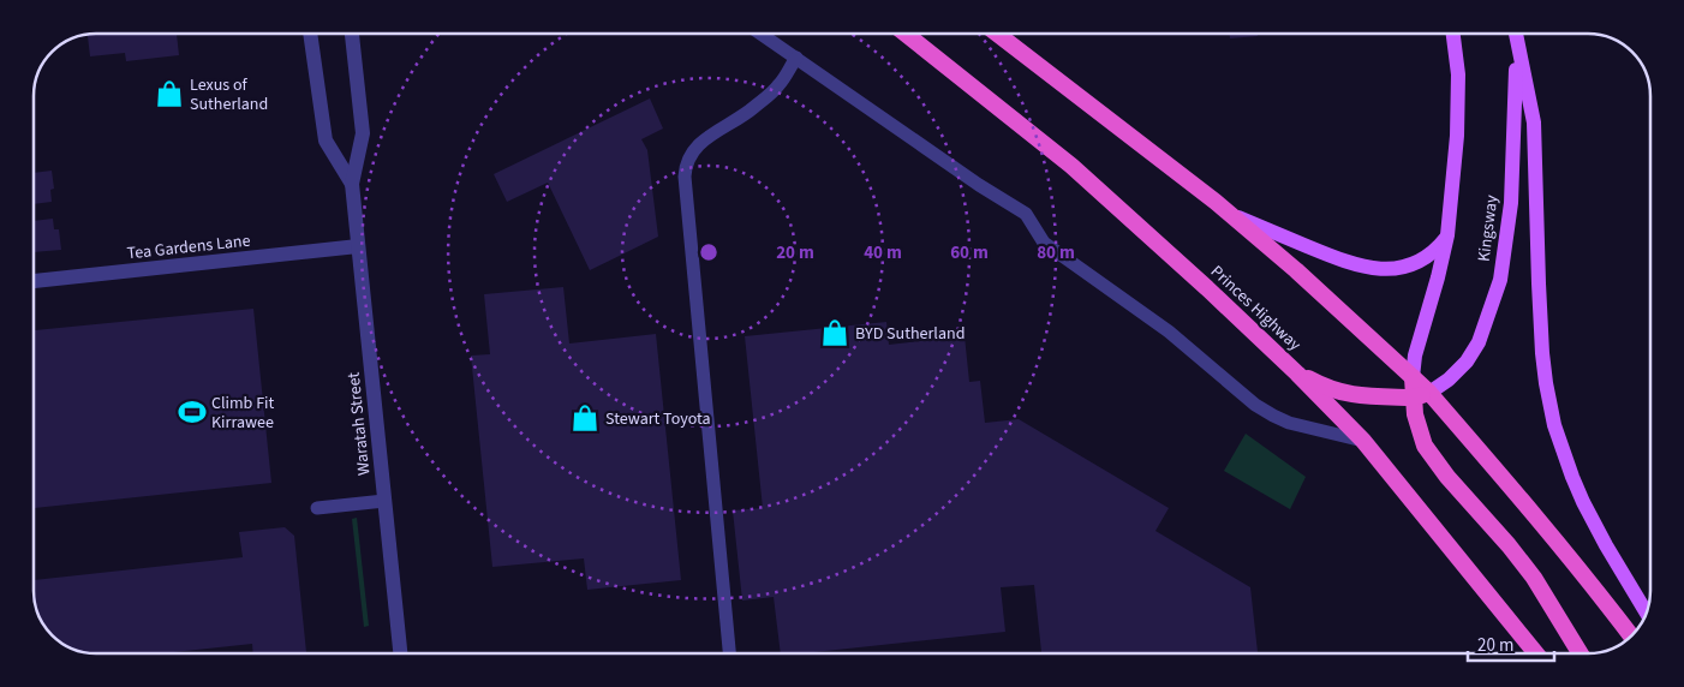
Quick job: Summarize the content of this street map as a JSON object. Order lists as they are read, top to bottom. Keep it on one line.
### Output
{"streets":{"highway":["Princes Highway"],"main road":["Kingsway"],"street":["Tea Gardens Lane","Waratah Street"]},"crossings":[["Tea Gardens Lane","Waratah Street"]],"places":{"shop":["Lexus of Sutherland","BYD Sutherland","Stewart Toyota"],"sports":["Climb Fit Kirrawee"]},"scale_bar":"20 m","rings":["20 m","40 m","60 m","80 m"]}
